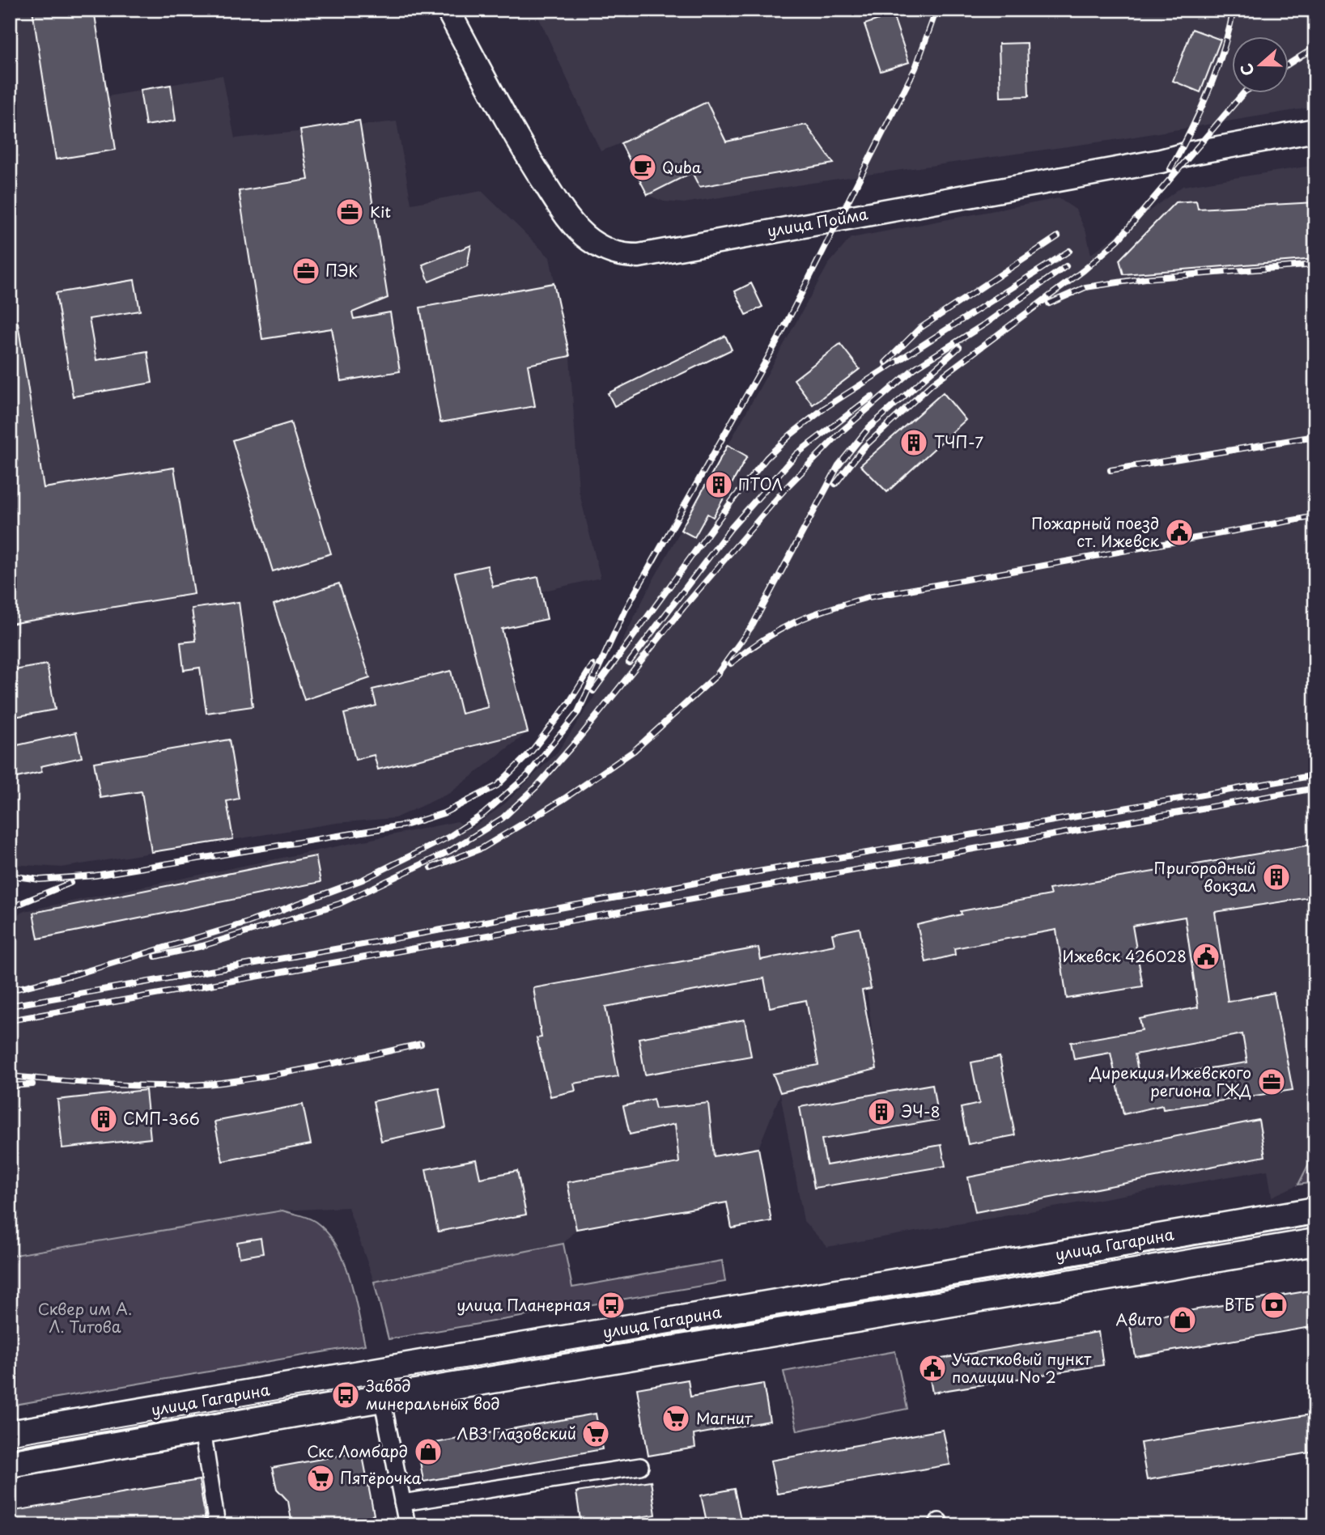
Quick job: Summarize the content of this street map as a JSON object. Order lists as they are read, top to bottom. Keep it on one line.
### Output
{"streets":{"main road":["улица Пойма","улица Гагарина"]},"parks":["Сквер им А. Л. Титова"],"places":{"cafe":["Quba"],"office":["Kit","ПЭК","Дирекция Ижевского региона ГЖД"],"building":["ТЧП-7","ПТОЛ","Пригородный вокзал","ЭЧ-8","СМП-366"],"public building":["Пожарный поезд ст. Ижевск","Ижевск 426028","Участковый пункт полиции No 2"],"bus stop":["улица Планерная","Завод минеральных вод"],"bank":["ВТБ"],"shop":["Авито","Скс Ломбард"],"supermarket":["Магнит","ЛВЗ Глазовский","Пятёрочка"]},"north":"left"}
